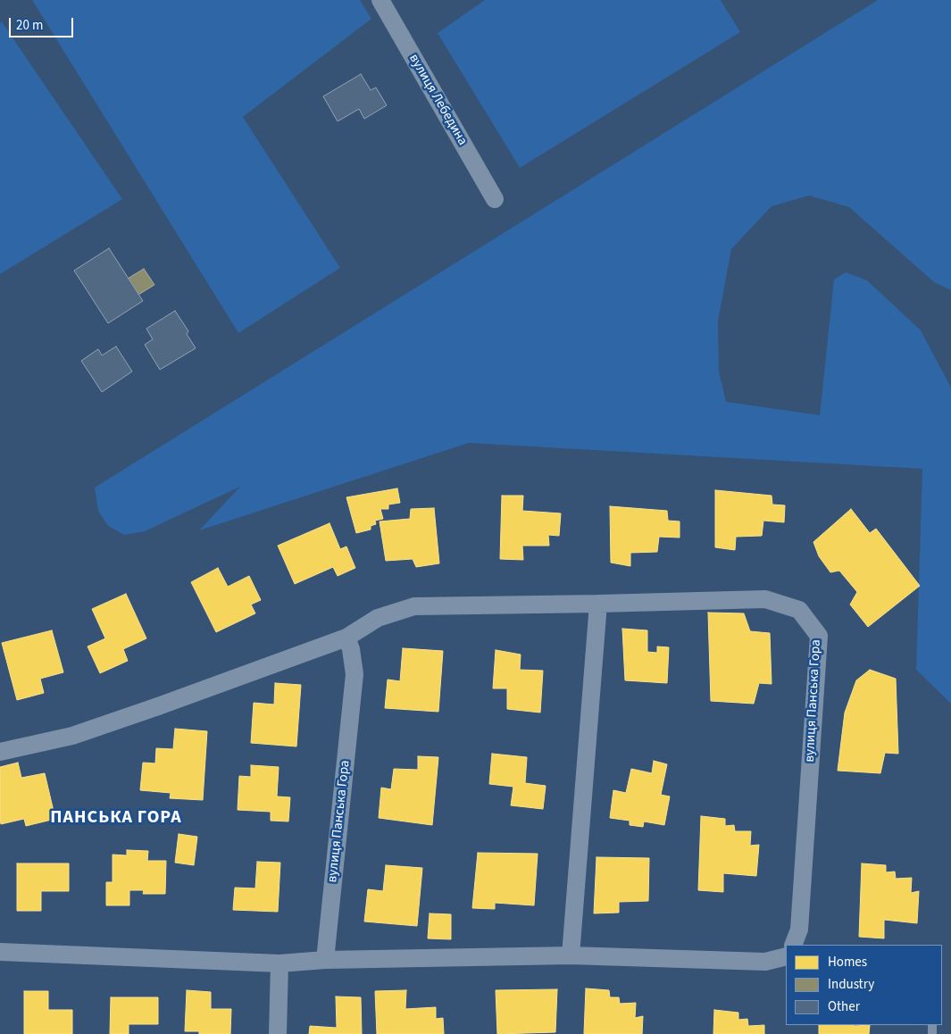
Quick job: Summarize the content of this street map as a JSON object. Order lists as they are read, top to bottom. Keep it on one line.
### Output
{"streets":{"street":["вулиця Лебедина","вулиця Панська Гора"]},"districts":["ПАНСЬКА ГОРА"],"legend":["Homes","Industry","Other"],"scale_bar":"20 m"}
